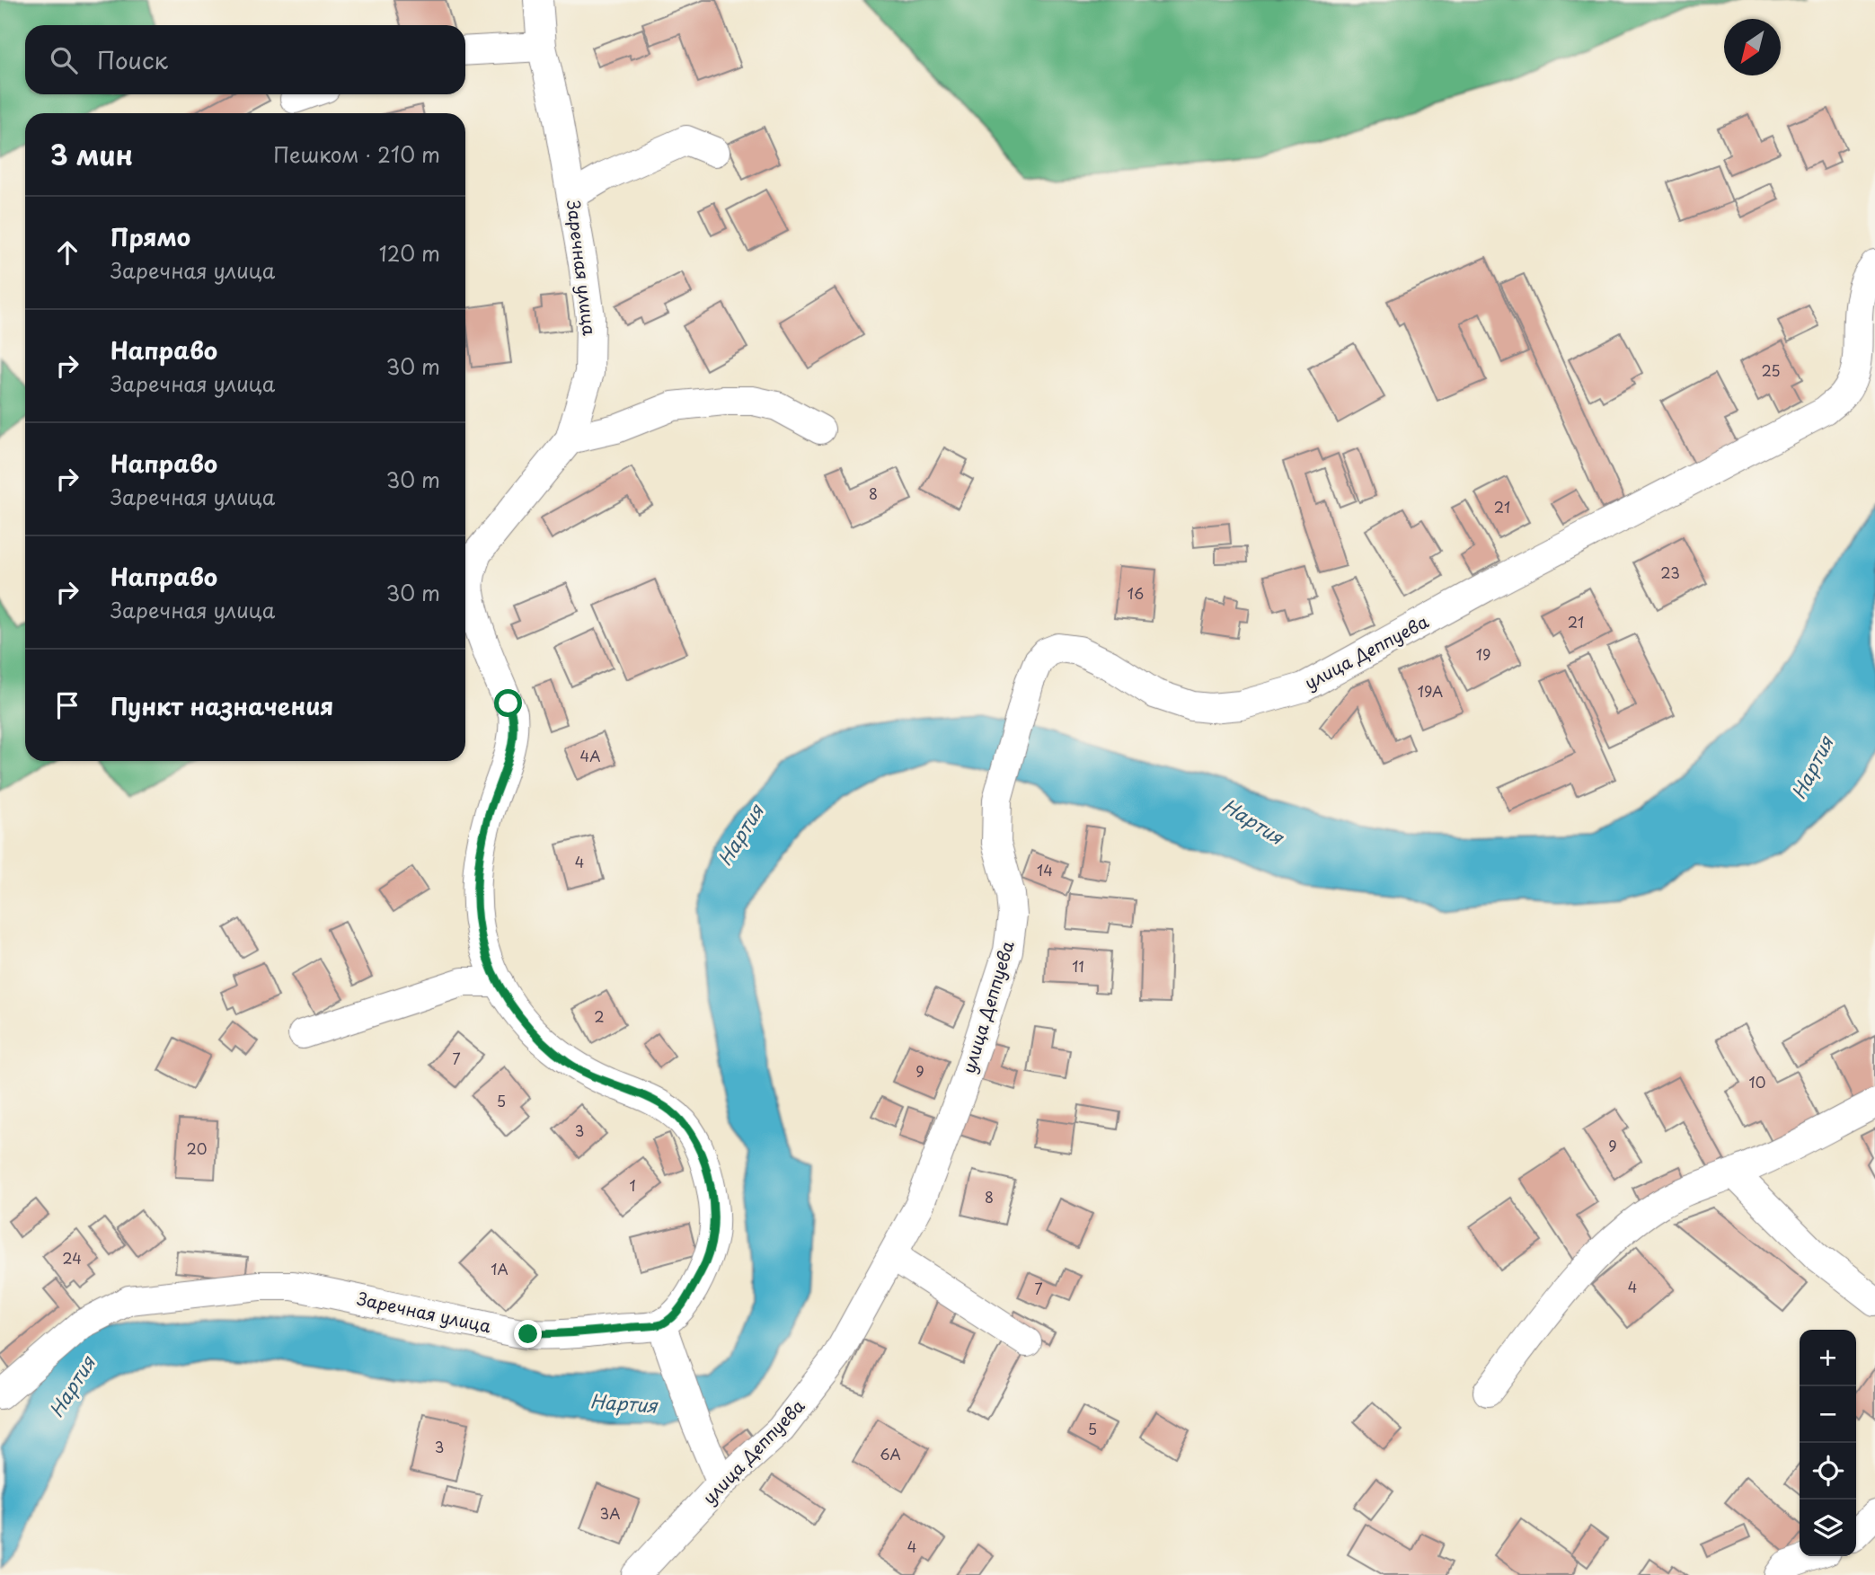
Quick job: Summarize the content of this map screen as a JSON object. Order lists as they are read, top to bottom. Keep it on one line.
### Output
{"streets":{"street":["Заречная улица","улица Деппуева"]},"water":["Нартия"],"house_numbers":["25","8","21","23","16","21","19","19А","4А","4","14","11","2","7","9","10","5","3","9","20","1","8","24","1А","4","7","5","3","6А","3А","4"],"north":"bottom left","page":{"search":"Поиск","heading":["3 мин","Пешком · 210 m"],"list":[["Прямо","Заречная улица","120 m"],["Направо","Заречная улица","30 m"],["Направо","Заречная улица","30 m"],["Направо","Заречная улица","30 m"],"Пункт назначения"],"map_buttons":["+","−"]}}
